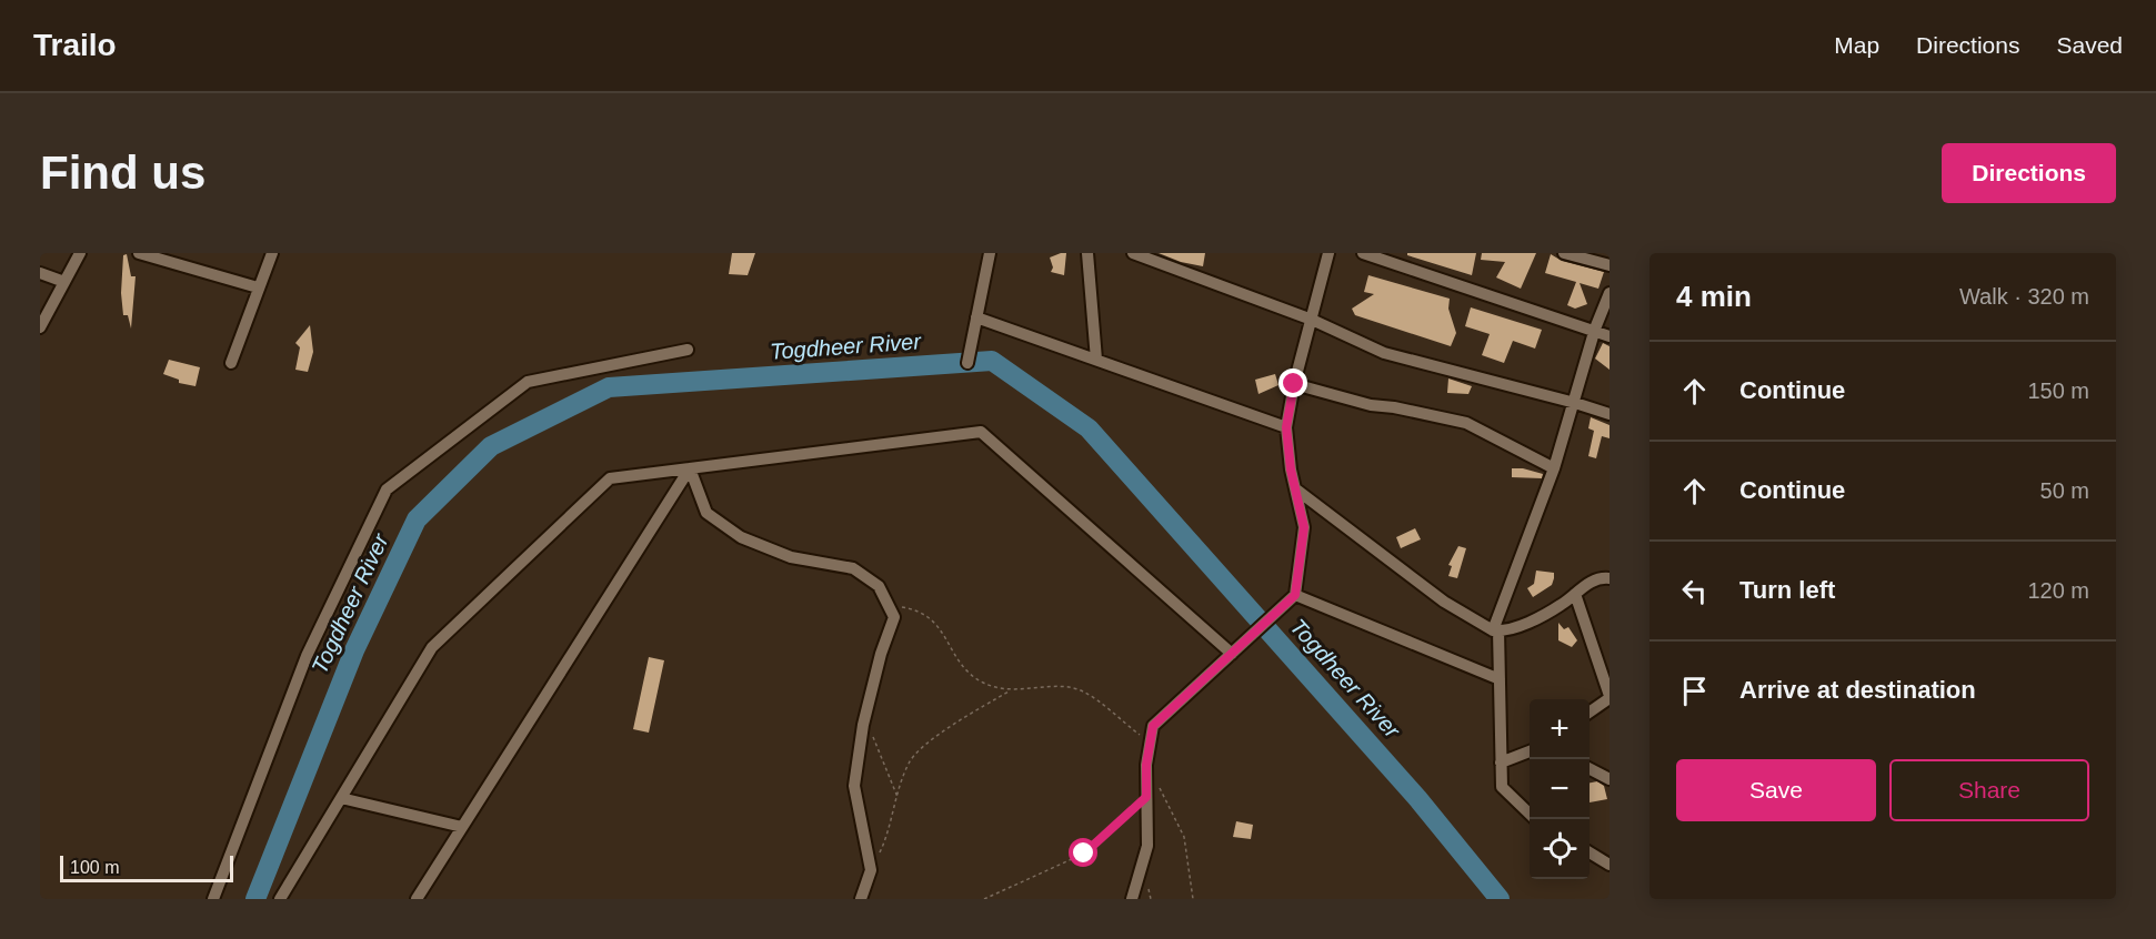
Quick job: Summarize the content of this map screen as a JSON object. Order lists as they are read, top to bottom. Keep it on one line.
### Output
{"water":["Togdheer River"],"scale_bar":"100 m","page":{"header":"Trailo","nav":["Map","Directions","Saved"],"buttons":["Directions",["Save","Share"]],"title":"Find us","heading":["4 min","Walk · 320 m"],"list":[["Continue","150 m"],["Continue","50 m"],["Turn left","120 m"],"Arrive at destination"],"map_buttons":["+","−"],"scale":"100 m"}}
